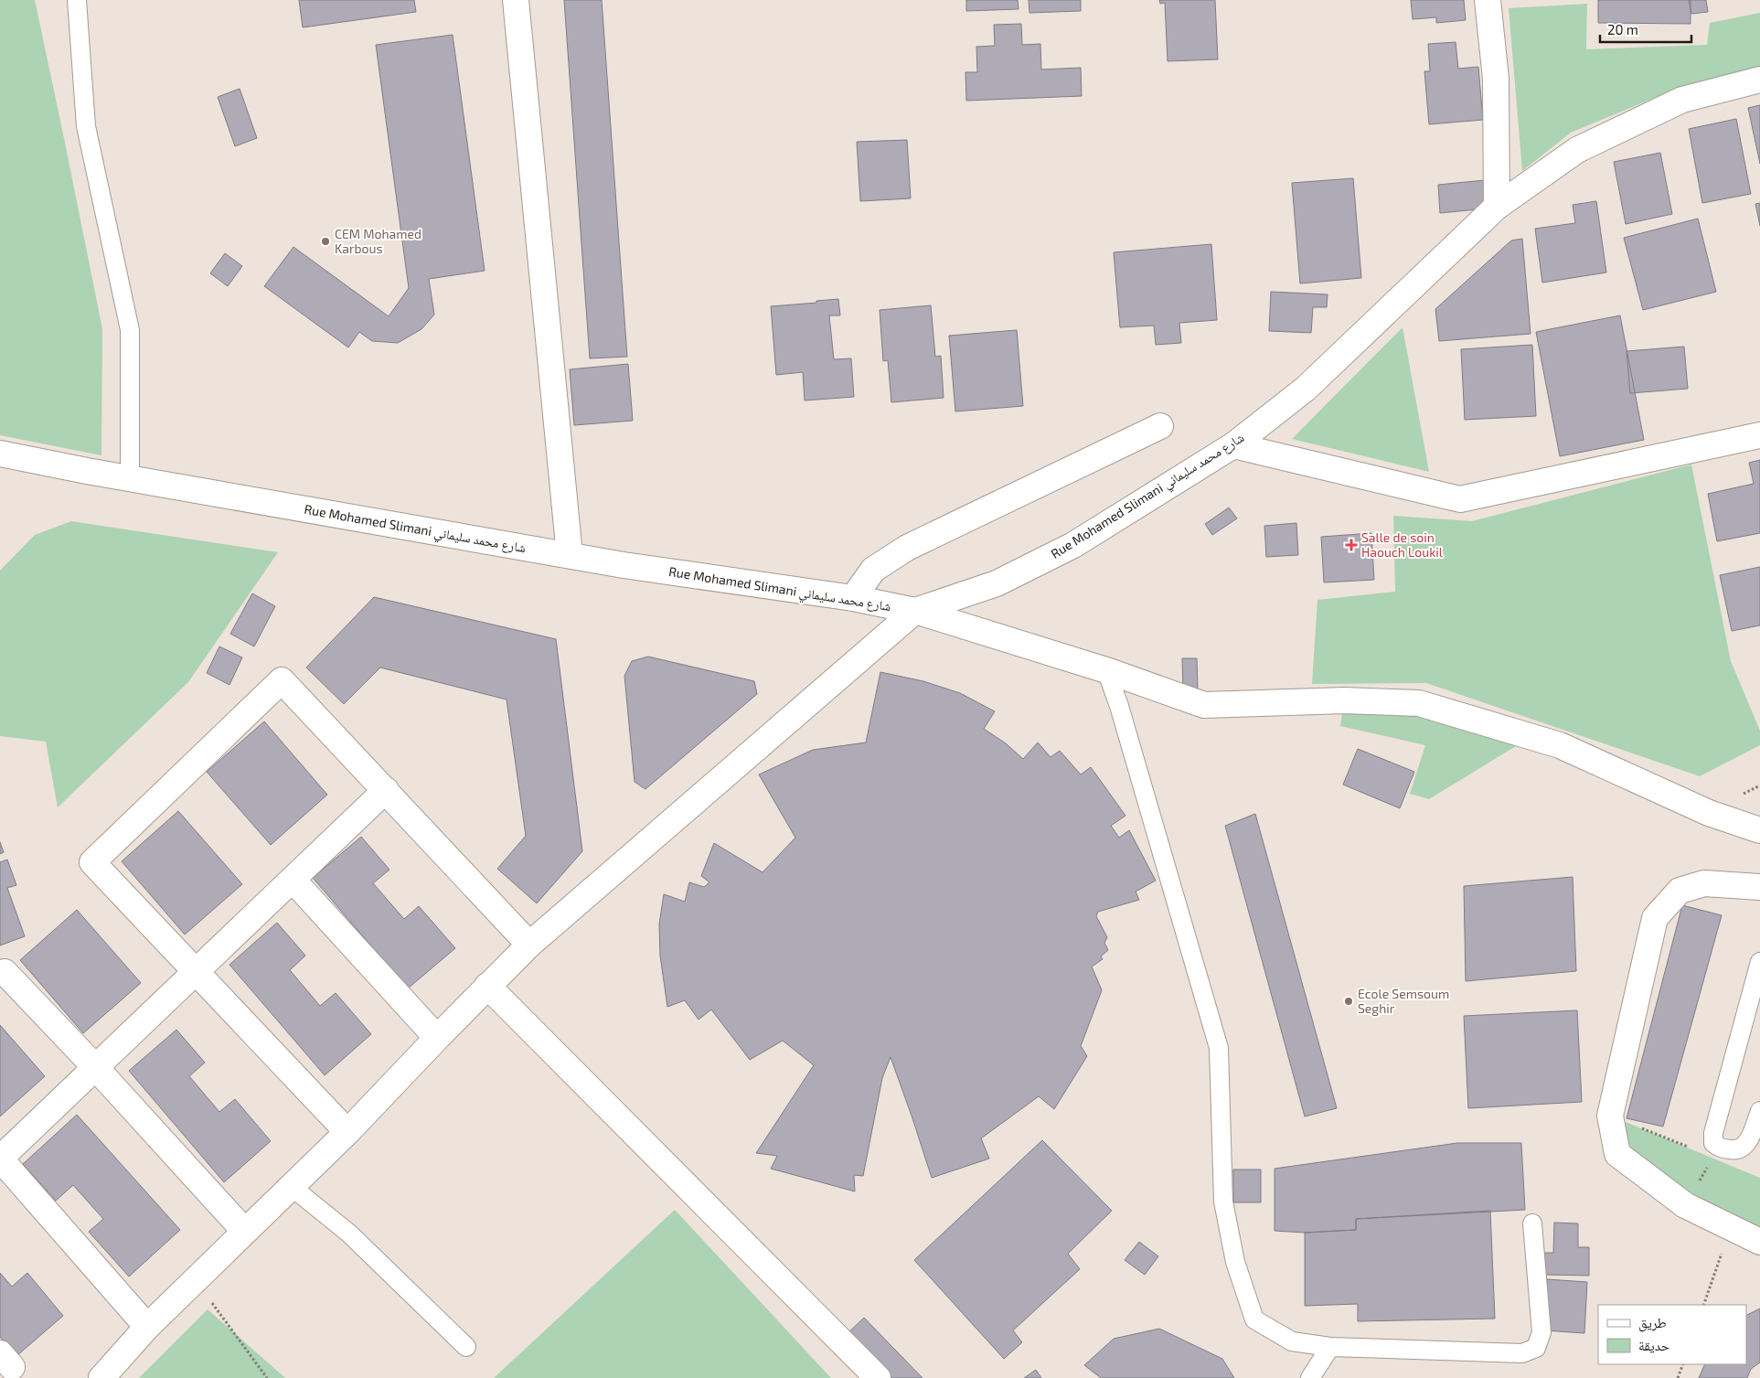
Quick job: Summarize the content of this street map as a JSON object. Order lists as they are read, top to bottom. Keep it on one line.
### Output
{"streets":{"street":["Rue Mohamed Slimani شارع محمد سليماني"]},"places":{"other":["CEM Mohamed Karbous","Ecole Semsoum Seghir"],"health":["Salle de soin Haouch Loukil"]},"legend":["طريق","حديقة"],"scale_bar":"20 m"}
